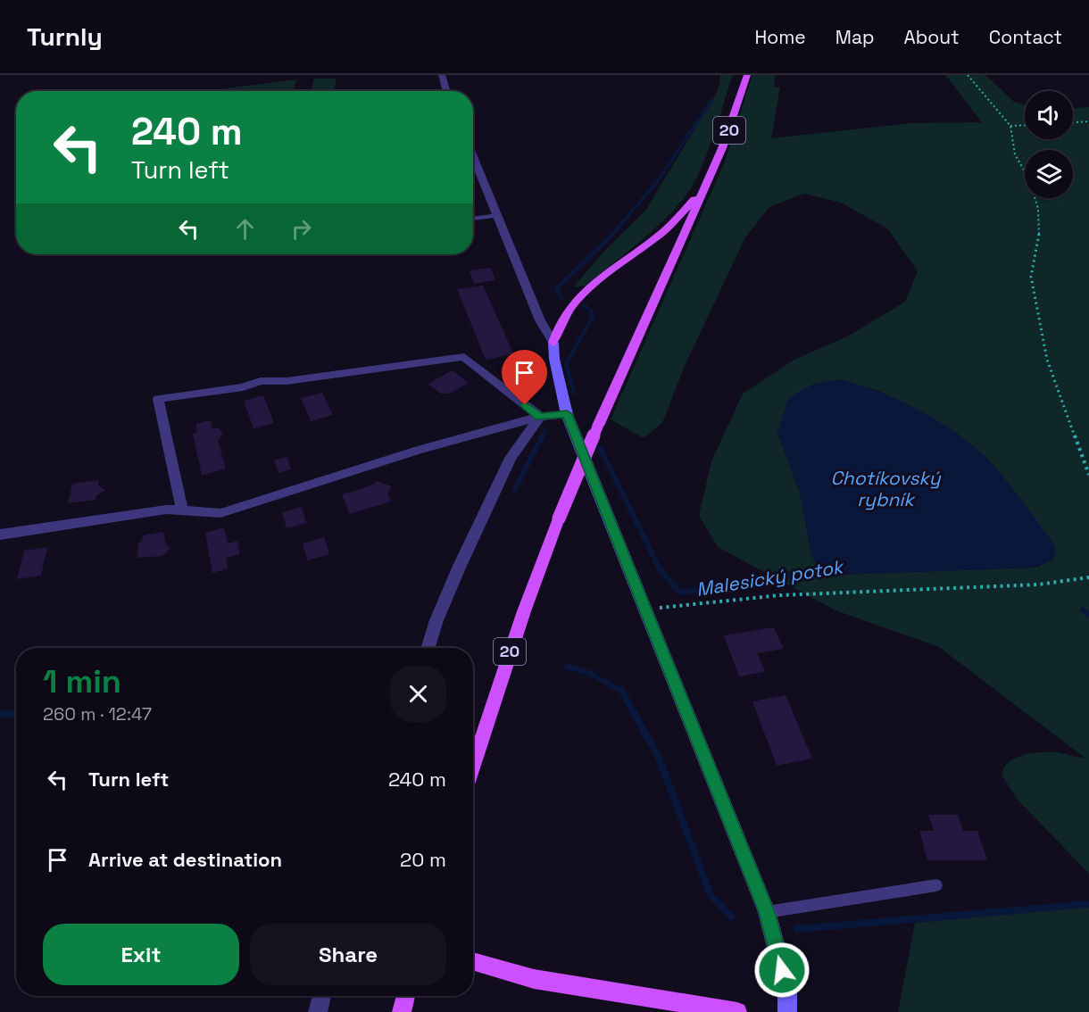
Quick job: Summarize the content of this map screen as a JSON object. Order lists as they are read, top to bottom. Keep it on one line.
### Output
{"streets":{"main road":["20"]},"water":["Chotíkovský rybník","Malesický potok"],"page":{"header":"Turnly","nav":["Home","Map","About","Contact"],"turn":["240 m","Turn left"],"heading":["1 min","260 m · 12:47"],"list":[{"name":"Turn left","value":"240 m"},{"name":"Arrive at destination","value":"20 m"}],"buttons":["Exit","Share"]}}
